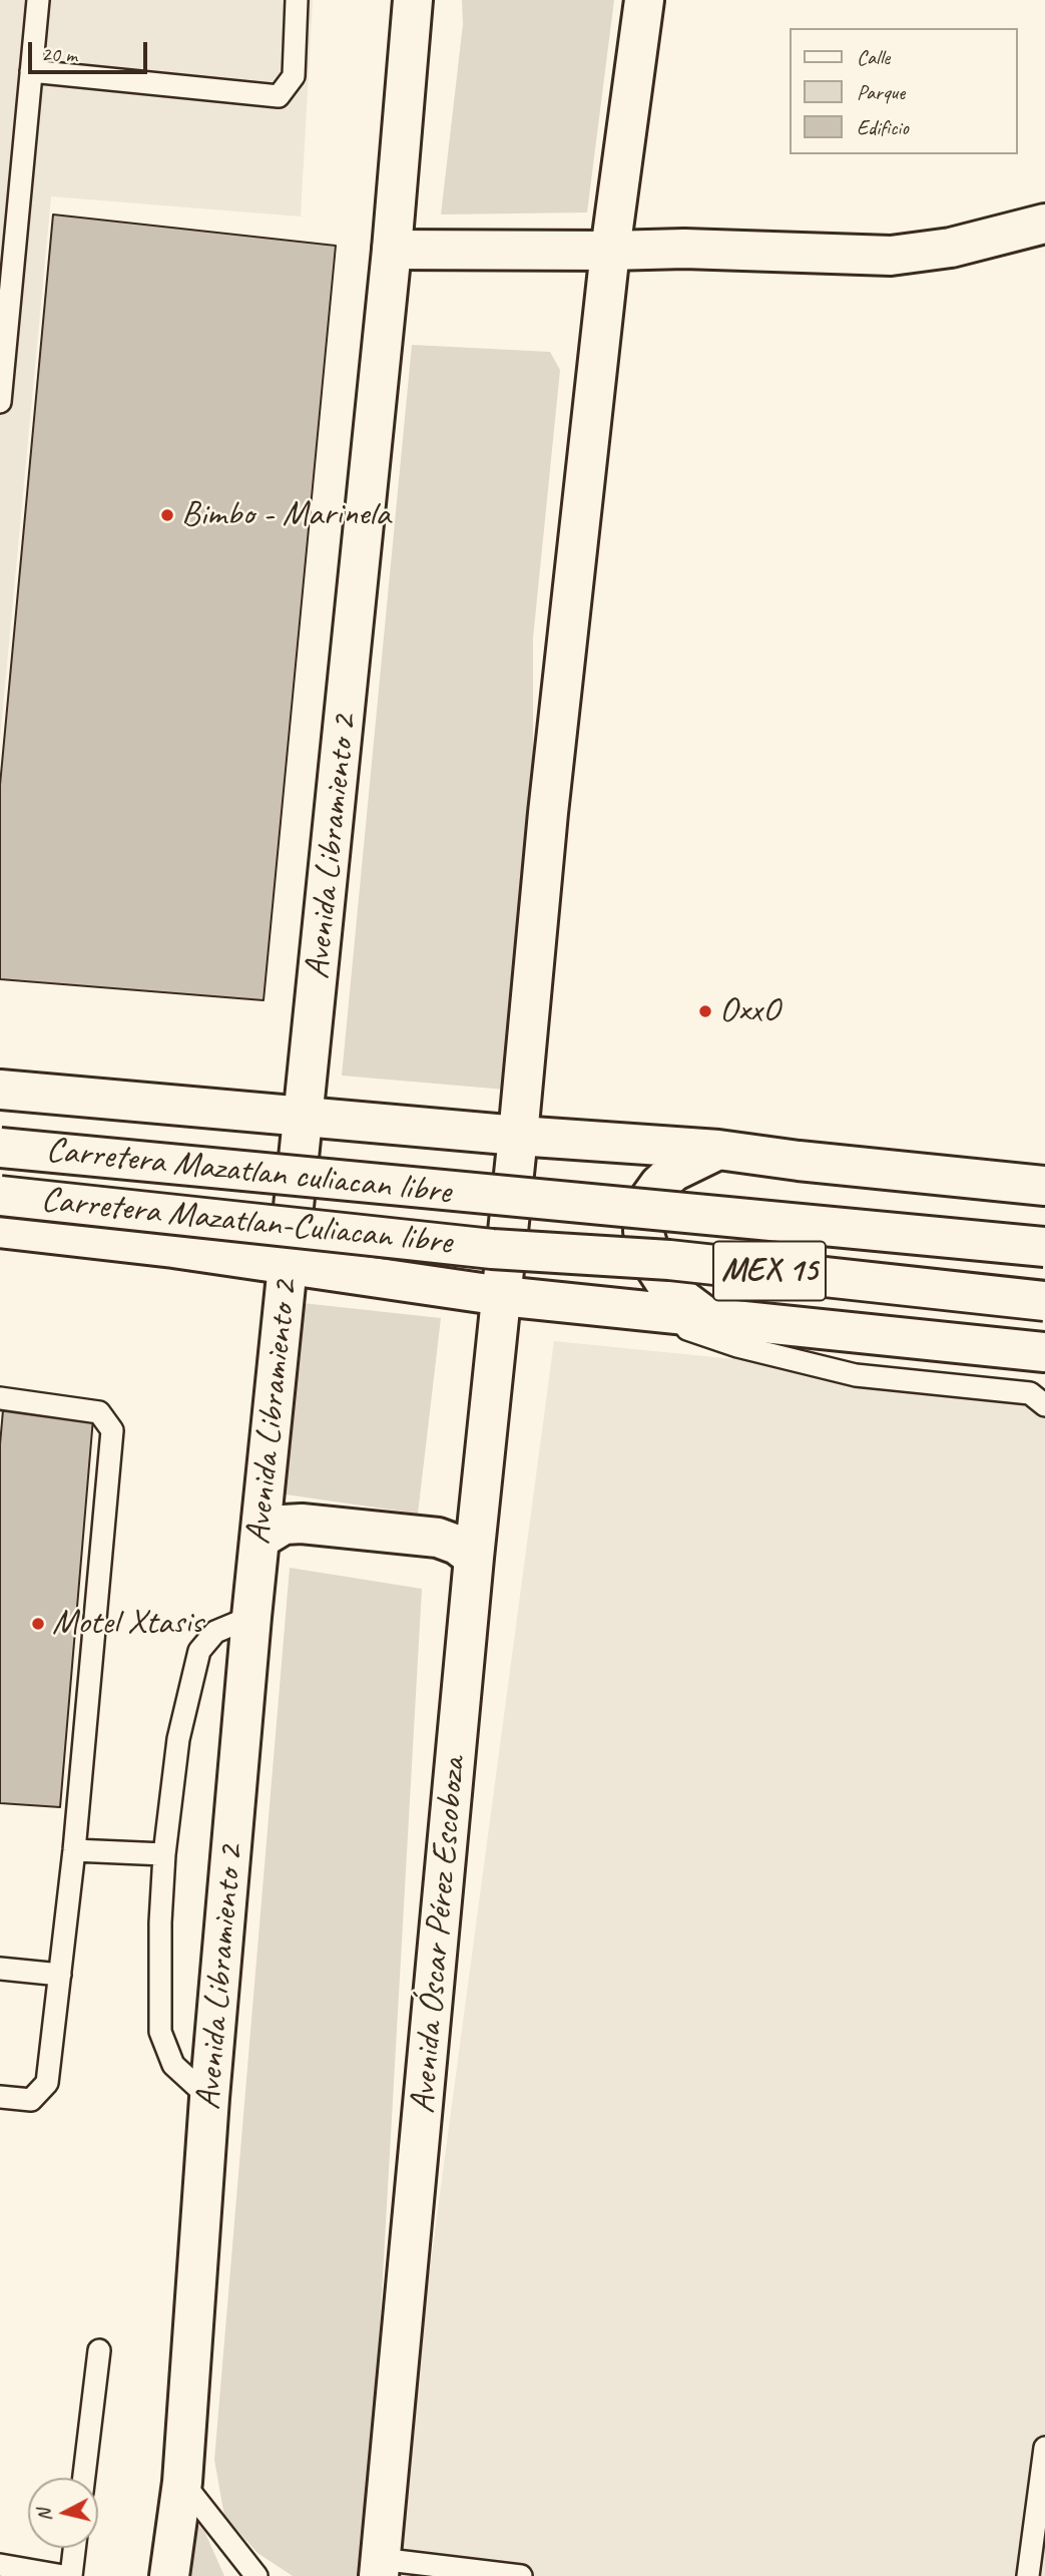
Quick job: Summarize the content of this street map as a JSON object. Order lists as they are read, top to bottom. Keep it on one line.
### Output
{"streets":{"main road":["Avenida Libramiento 2","Carretera Mazatlan culiacan libre","Carretera Mazatlan-Culiacan libre","MEX 15","Avenida Óscar Pérez Escoboza"]},"places":["Bimbo - Marinela","OxxO","Motel Xtasis"],"legend":["Calle","Parque","Edificio"],"scale_bar":"20 m","north":"left"}
